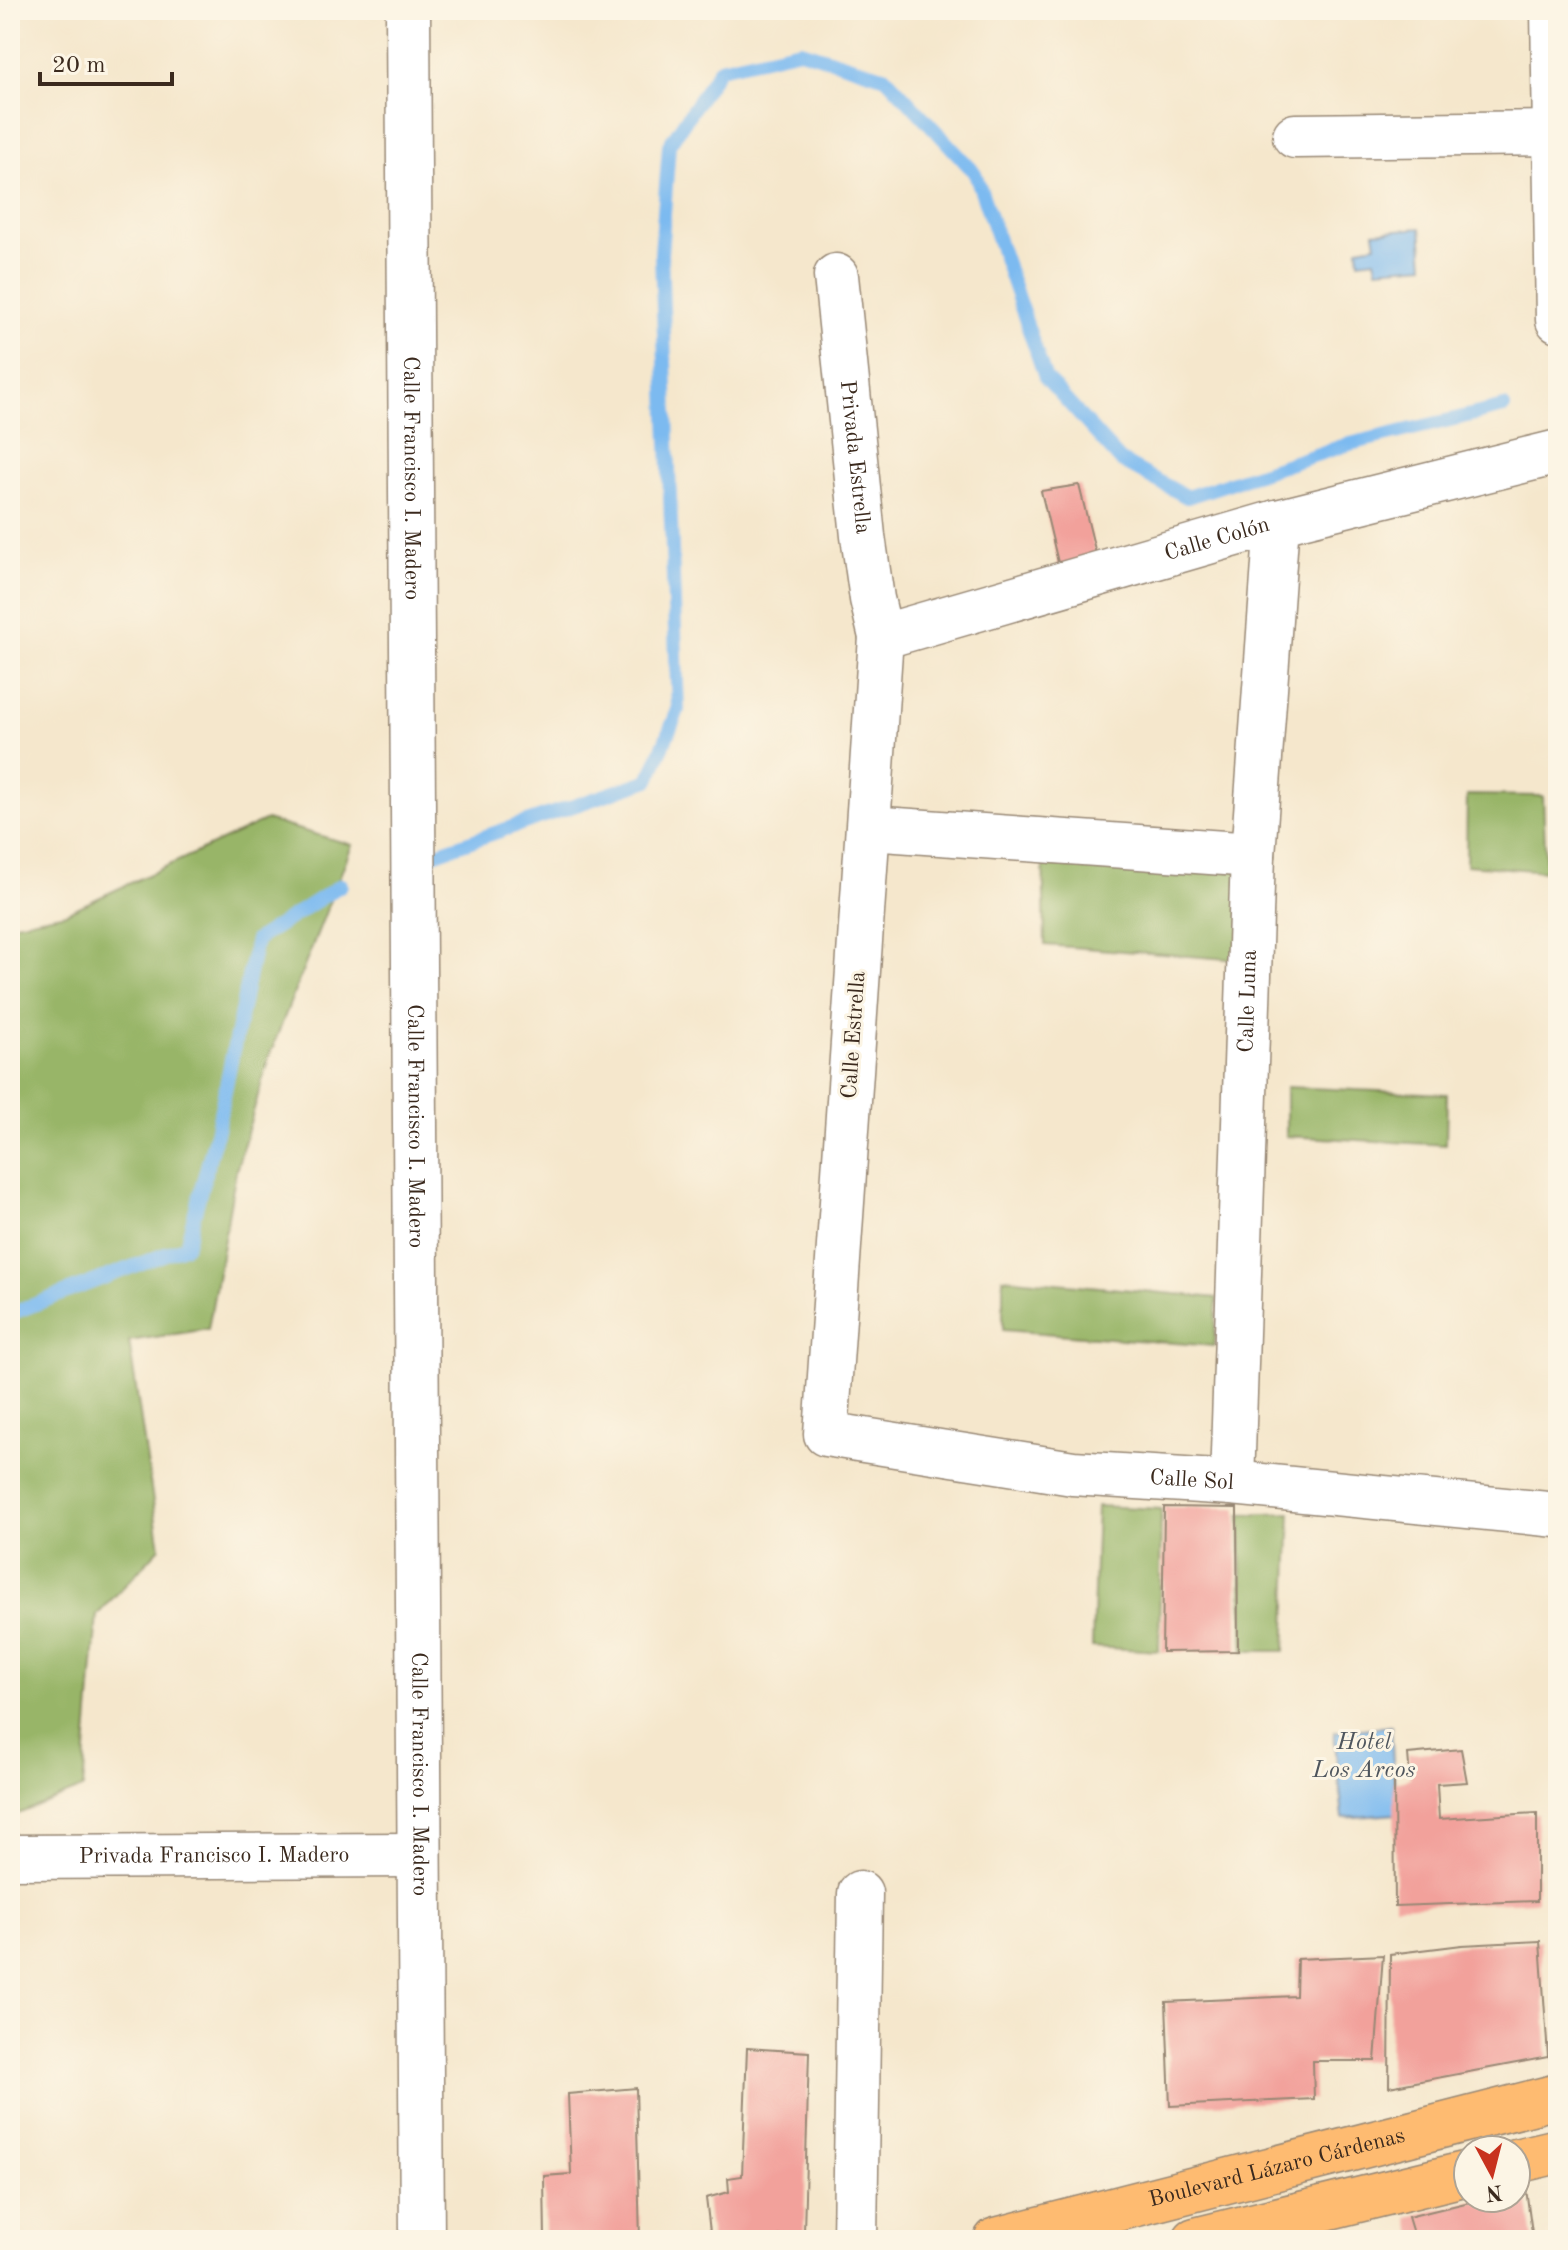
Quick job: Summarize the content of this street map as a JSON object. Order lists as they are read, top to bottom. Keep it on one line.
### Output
{"streets":{"main road":["Boulevard Lázaro Cárdenas"],"street":["Privada Estrella","Calle Francisco I. Madero","Calle Colón","Calle Luna","Calle Estrella","Calle Sol","Privada Francisco I. Madero"]},"crossings":[["Privada Estrella","Calle Colón"],["Privada Estrella","Calle Estrella"],["Calle Francisco I. Madero","Privada Francisco I. Madero"],["Calle Colón","Calle Luna"],["Calle Colón","Calle Estrella"],["Calle Luna","Calle Sol"],["Calle Estrella","Calle Sol"]],"water":["Hotel Los Arcos"],"scale_bar":"20 m","north":"bottom"}
